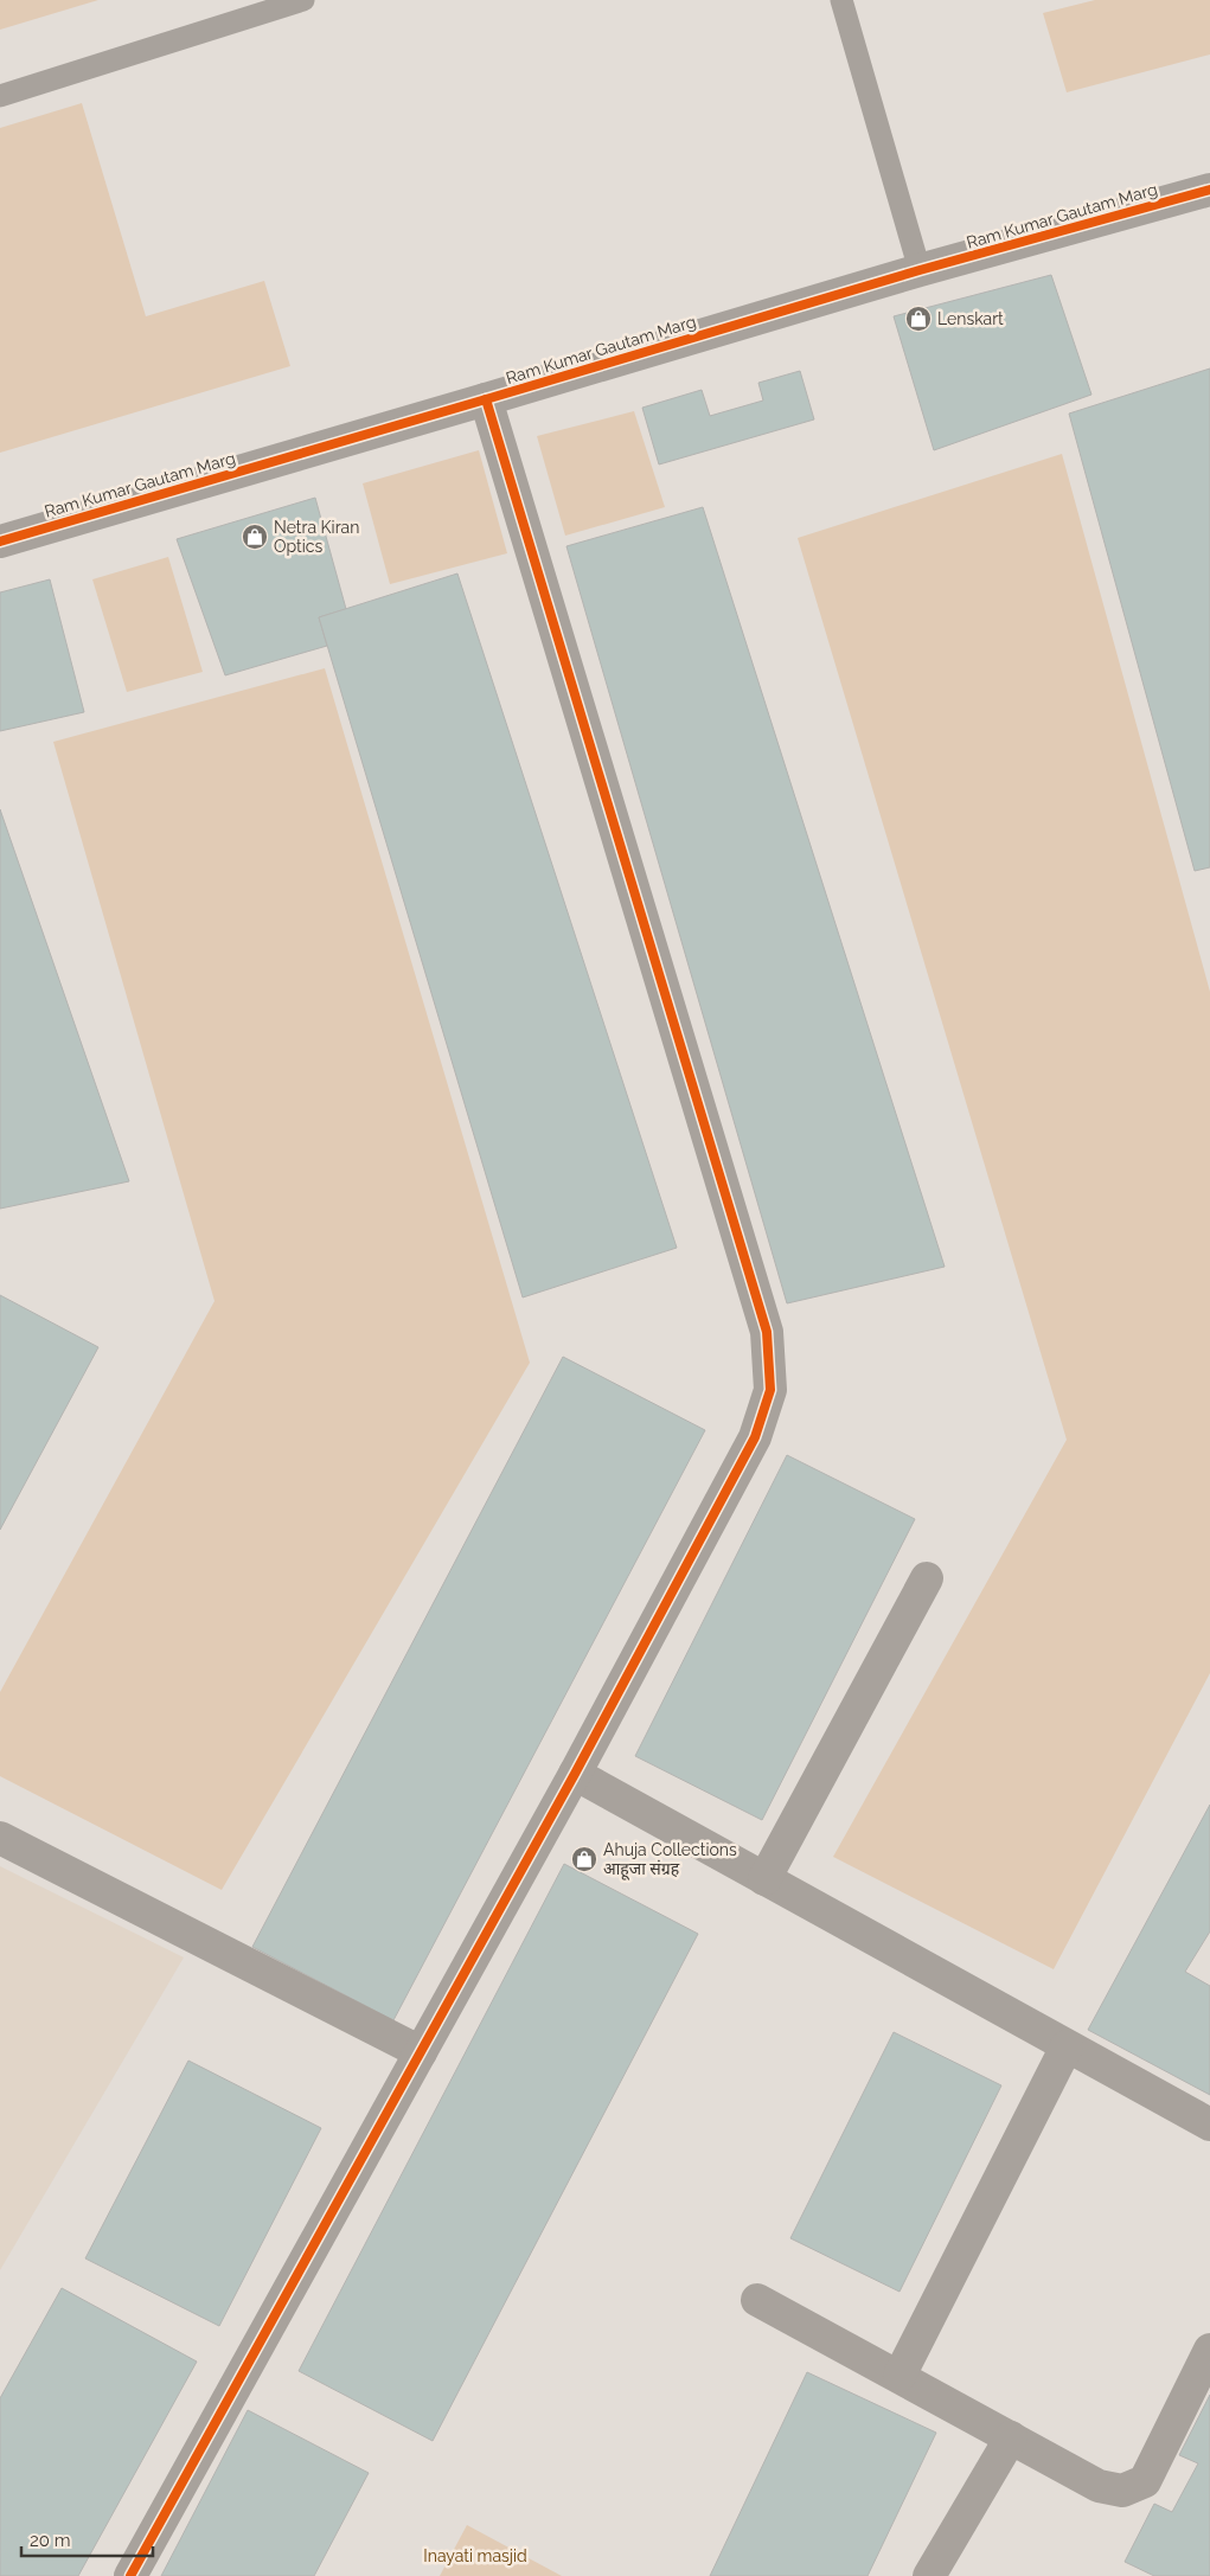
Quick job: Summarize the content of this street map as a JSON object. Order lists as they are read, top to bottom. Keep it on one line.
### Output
{"streets":{"street":["Ram Kumar Gautam Marg"]},"parks":["Inayati masjid"],"places":{"shop":["Lenskart","Netra Kiran Optics","Ahuja Collections आहूजा संग्रह"]},"scale_bar":"20 m"}
